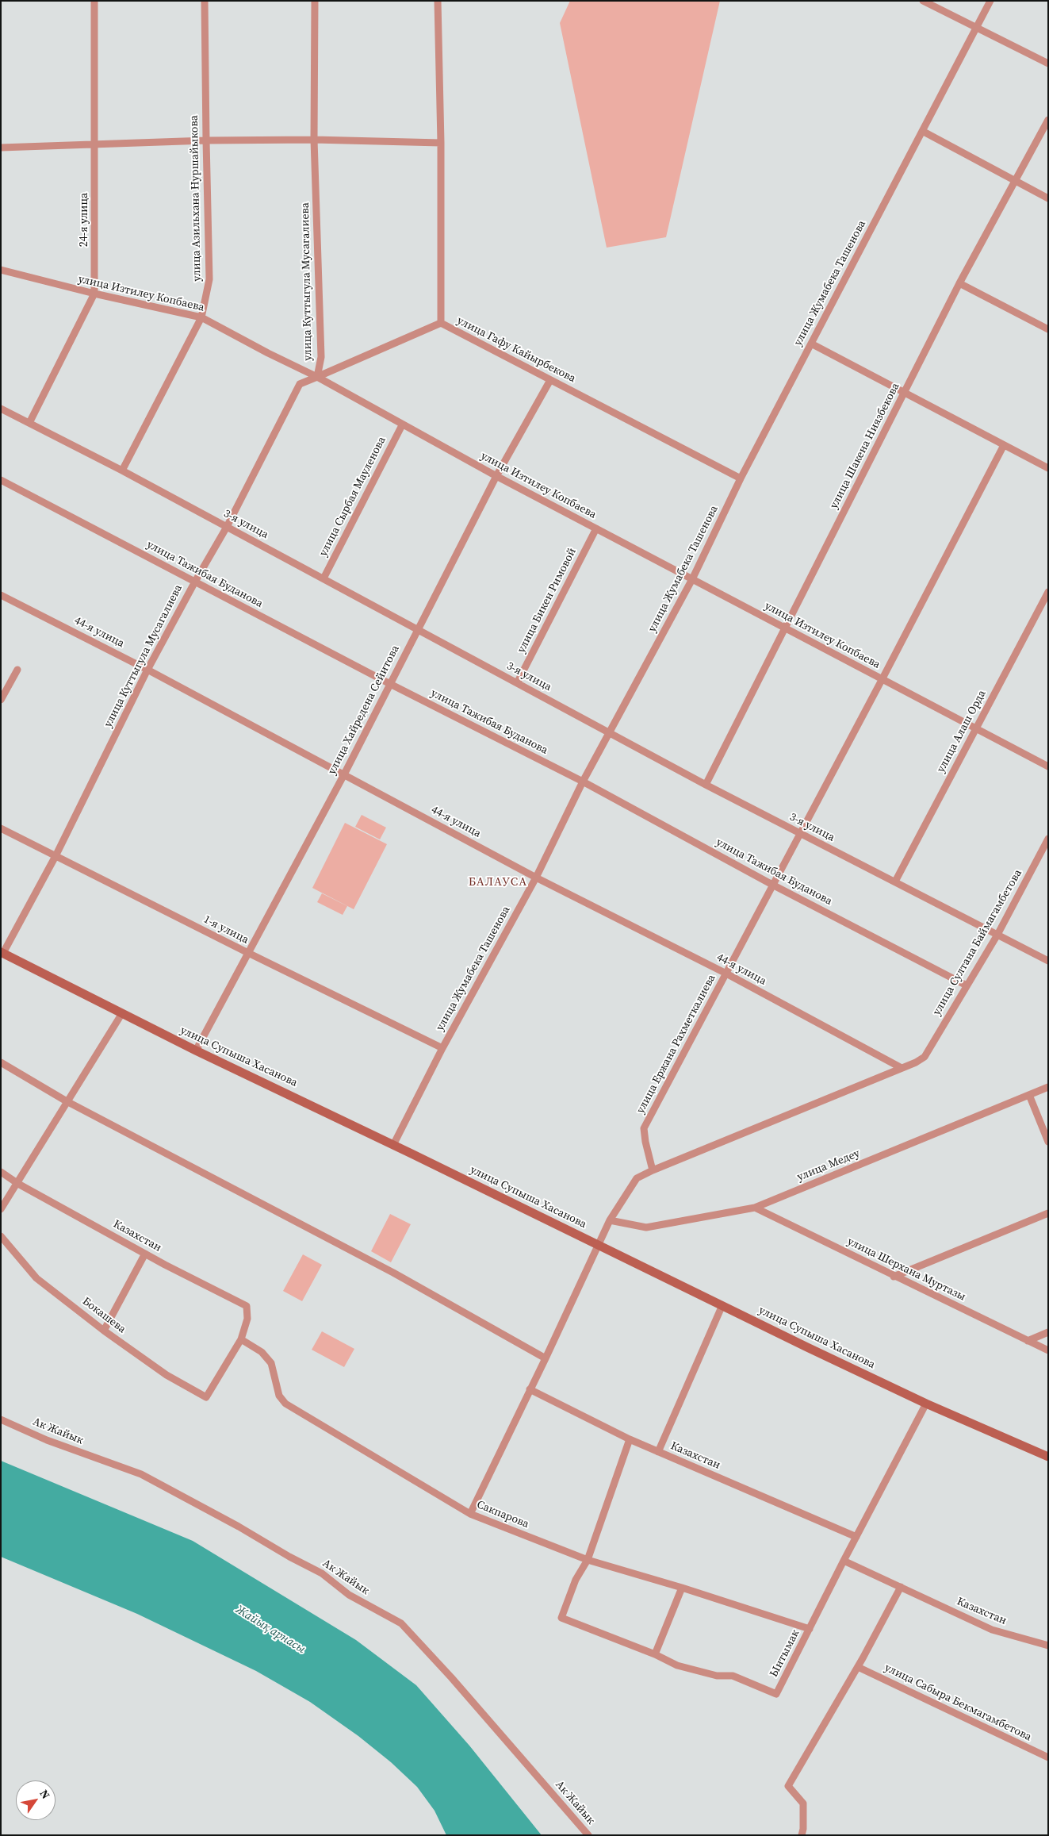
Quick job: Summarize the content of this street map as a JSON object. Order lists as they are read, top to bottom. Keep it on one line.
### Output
{"streets":{"street":["улица Азильхана Нуршайыкова","24-я улица","улица Куттыгула Мусагалиева","улица Жумабека Ташенова","улица Изтилеу Копбаева","улица Гафу Кайырбекова","улица Шакена Ниязбекова","улица Сырбая Мауленова","3-я улица","улица Тажибая Буданова","улица Бикен Римовой","44-я улица","улица Хайредена Сейитова","улица Алаш Орда","1-я улица","улица Султана Баймагамбетова","улица Ержана Рахметкалиева","улица Супыша Хасанова","улица Медеу","Казахстан","улица Шерхана Муртазы","Бокашева","Ак Жайык","Сакпарова","Ынтымак","улица Сабыра Бекмагамбетова"]},"crossings":[["улица Азильхана Нуршайыкова","улица Изтилеу Копбаева"],["улица Азильхана Нуршайыкова","3-я улица"],["24-я улица","улица Изтилеу Копбаева"],["24-я улица","3-я улица"],["улица Куттыгула Мусагалиева","улица Изтилеу Копбаева"],["улица Куттыгула Мусагалиева","3-я улица"],["улица Куттыгула Мусагалиева","улица Тажибая Буданова"],["улица Куттыгула Мусагалиева","44-я улица"],["улица Куттыгула Мусагалиева","1-я улица"],["улица Куттыгула Мусагалиева","улица Супыша Хасанова"],["улица Жумабека Ташенова","улица Изтилеу Копбаева"],["улица Жумабека Ташенова","улица Гафу Кайырбекова"],["улица Жумабека Ташенова","3-я улица"],["улица Жумабека Ташенова","улица Тажибая Буданова"],["улица Жумабека Ташенова","44-я улица"],["улица Жумабека Ташенова","1-я улица"],["улица Жумабека Ташенова","улица Супыша Хасанова"],["улица Изтилеу Копбаева","улица Шакена Ниязбекова"],["улица Изтилеу Копбаева","улица Сырбая Мауленова"],["улица Изтилеу Копбаева","улица Бикен Римовой"],["улица Изтилеу Копбаева","улица Хайредена Сейитова"],["улица Изтилеу Копбаева","улица Алаш Орда"],["улица Изтилеу Копбаева","улица Ержана Рахметкалиева"],["улица Гафу Кайырбекова","улица Хайредена Сейитова"],["улица Шакена Ниязбекова","3-я улица"],["улица Сырбая Мауленова","3-я улица"],["3-я улица","улица Бикен Римовой"],["3-я улица","улица Хайредена Сейитова"],["3-я улица","улица Алаш Орда"],["3-я улица","улица Султана Баймагамбетова"],["3-я улица","улица Ержана Рахметкалиева"],["улица Тажибая Буданова","улица Хайредена Сейитова"],["улица Тажибая Буданова","улица Султана Баймагамбетова"],["улица Тажибая Буданова","улица Ержана Рахметкалиева"],["44-я улица","улица Хайредена Сейитова"],["44-я улица","улица Султана Баймагамбетова"],["44-я улица","улица Ержана Рахметкалиева"],["улица Хайредена Сейитова","1-я улица"],["улица Хайредена Сейитова","улица Супыша Хасанова"],["улица Супыша Хасанова","Ынтымак"],["улица Медеу","улица Шерхана Муртазы"],["Казахстан","Бокашева"],["Казахстан","Сакпарова"],["Казахстан","Ынтымак"],["Бокашева","Сакпарова"],["Сакпарова","Ынтымак"]],"districts":["БАЛАУСА"],"water":["Жайық арнасы"],"north":"top right"}
